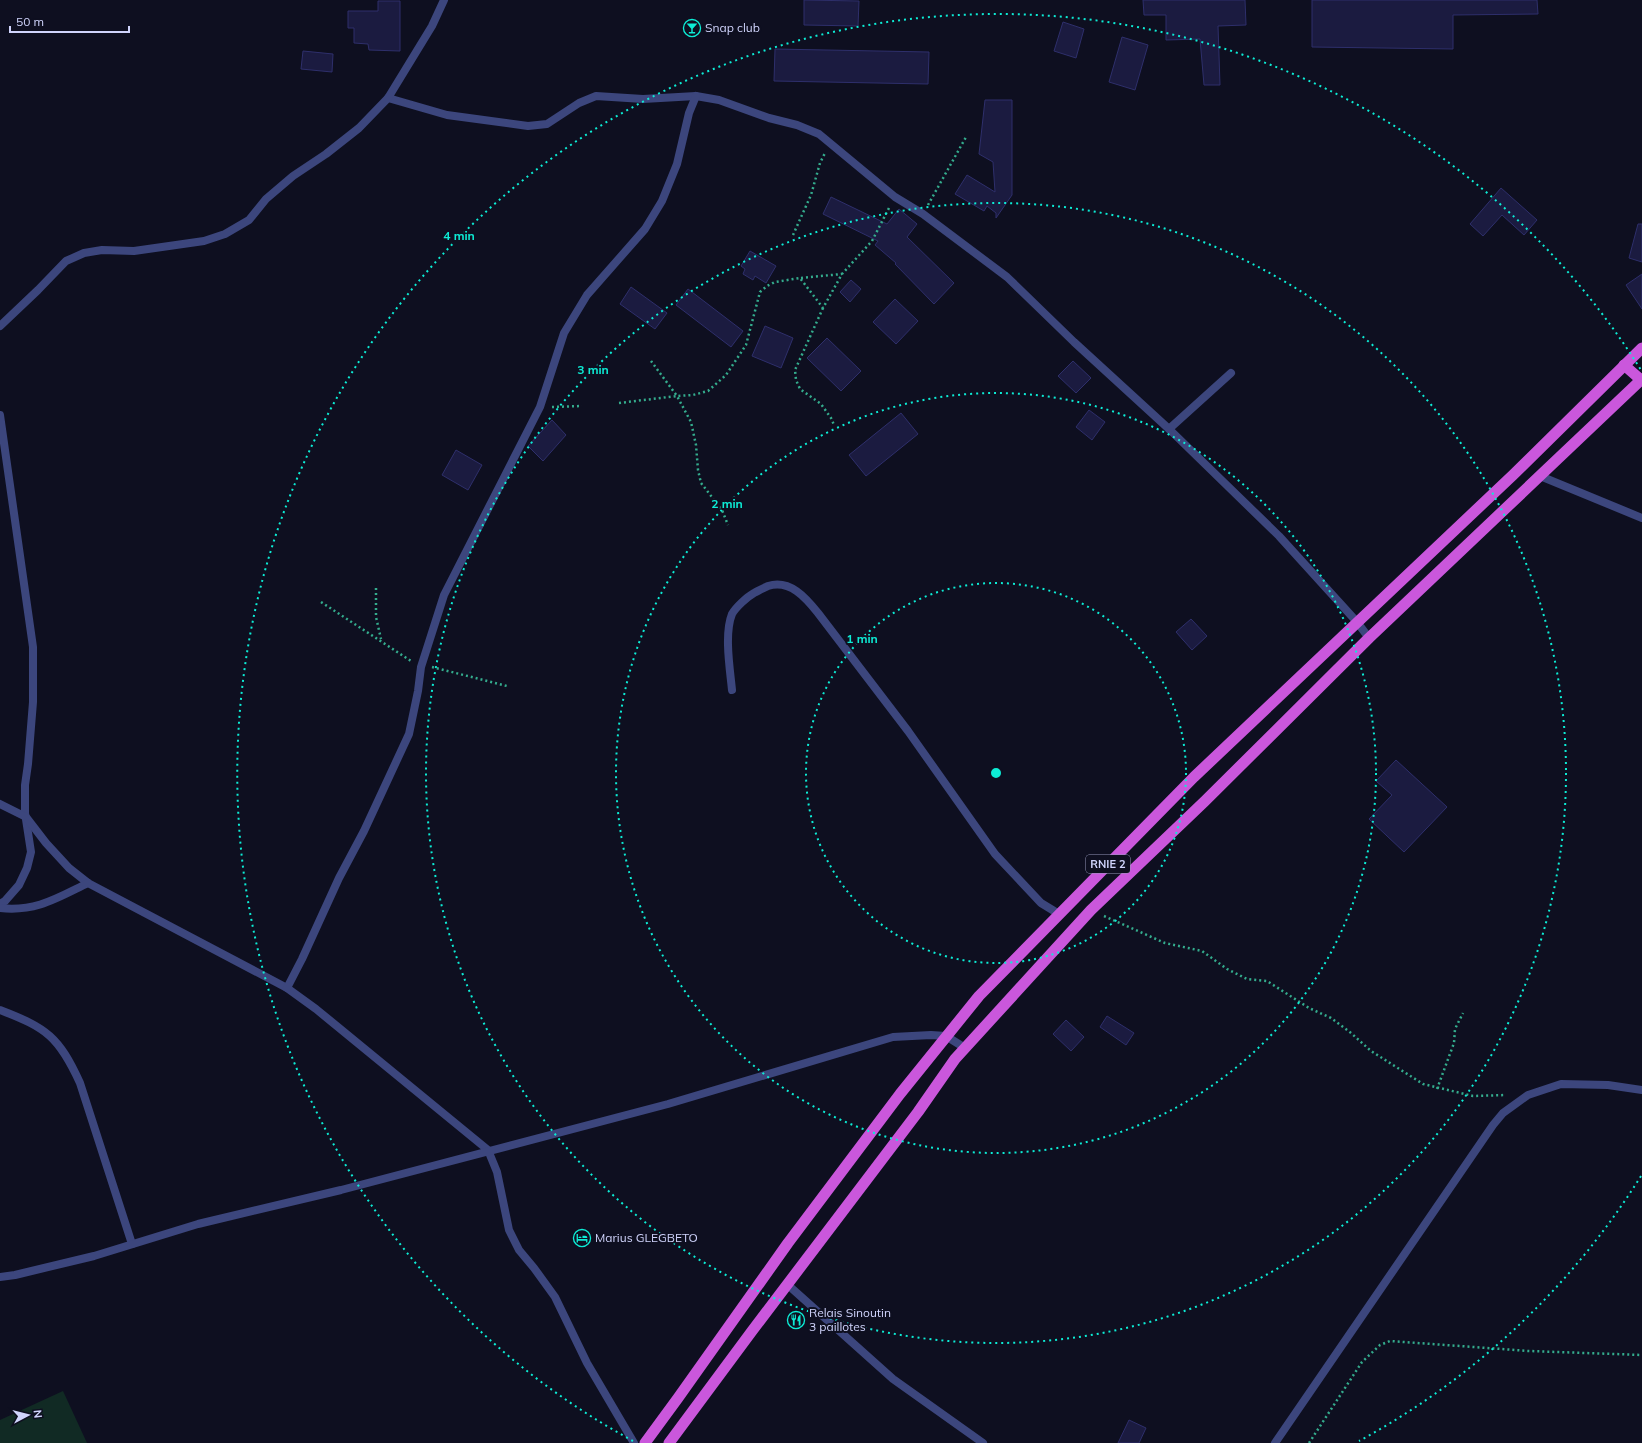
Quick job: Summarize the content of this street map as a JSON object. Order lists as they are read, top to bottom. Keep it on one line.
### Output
{"streets":{"highway":["RNIE 2"]},"places":{"bar":["Snap club"],"hotel":["Marius GLEGBETO"],"restaurant":["Relais Sinoutin 3 paillotes"]},"scale_bar":"50 m","north":"right","rings":["4 min","3 min","2 min","1 min"]}
